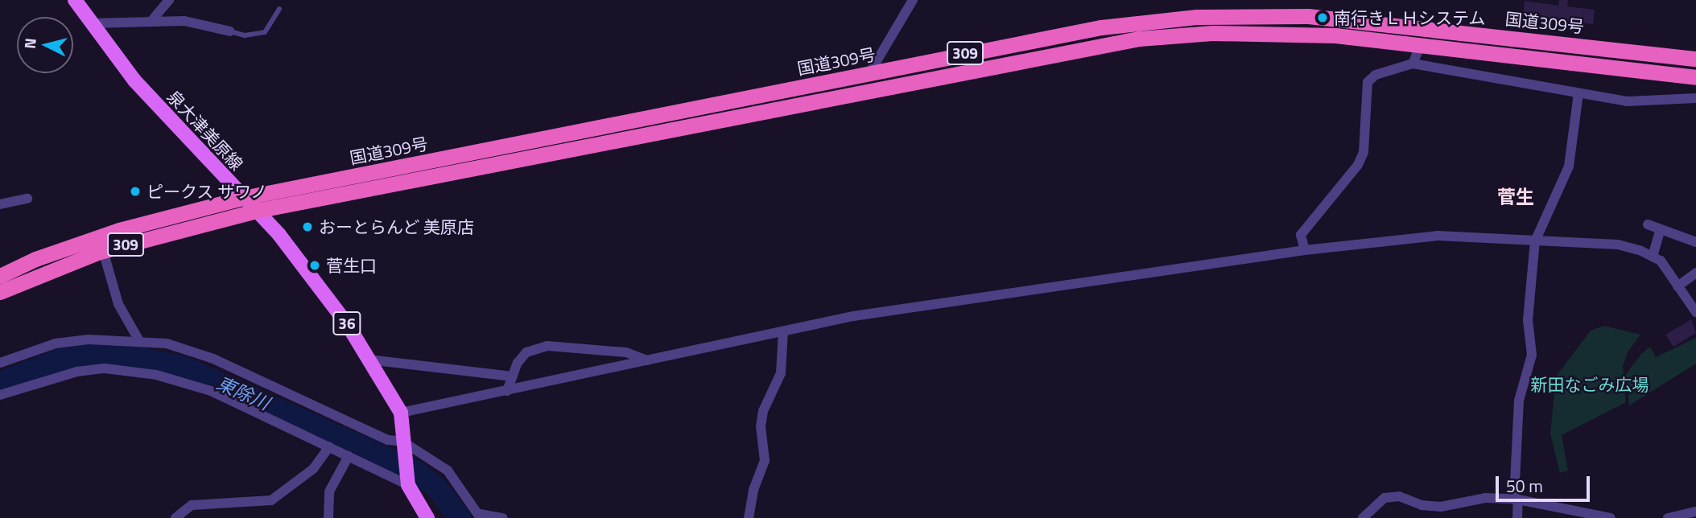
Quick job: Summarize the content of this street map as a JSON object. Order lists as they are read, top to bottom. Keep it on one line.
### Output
{"streets":{"highway":["国道309号","309"],"main road":["泉大津美原線","36"]},"crossings":[["国道309号","泉大津美原線"]],"districts":["菅生"],"water":["東除川"],"parks":["新田なごみ広場"],"places":["南行きＬＨシステム","ピークス サワノ","おーとらんど 美原店","菅生口"],"scale_bar":"50 m","north":"left"}
